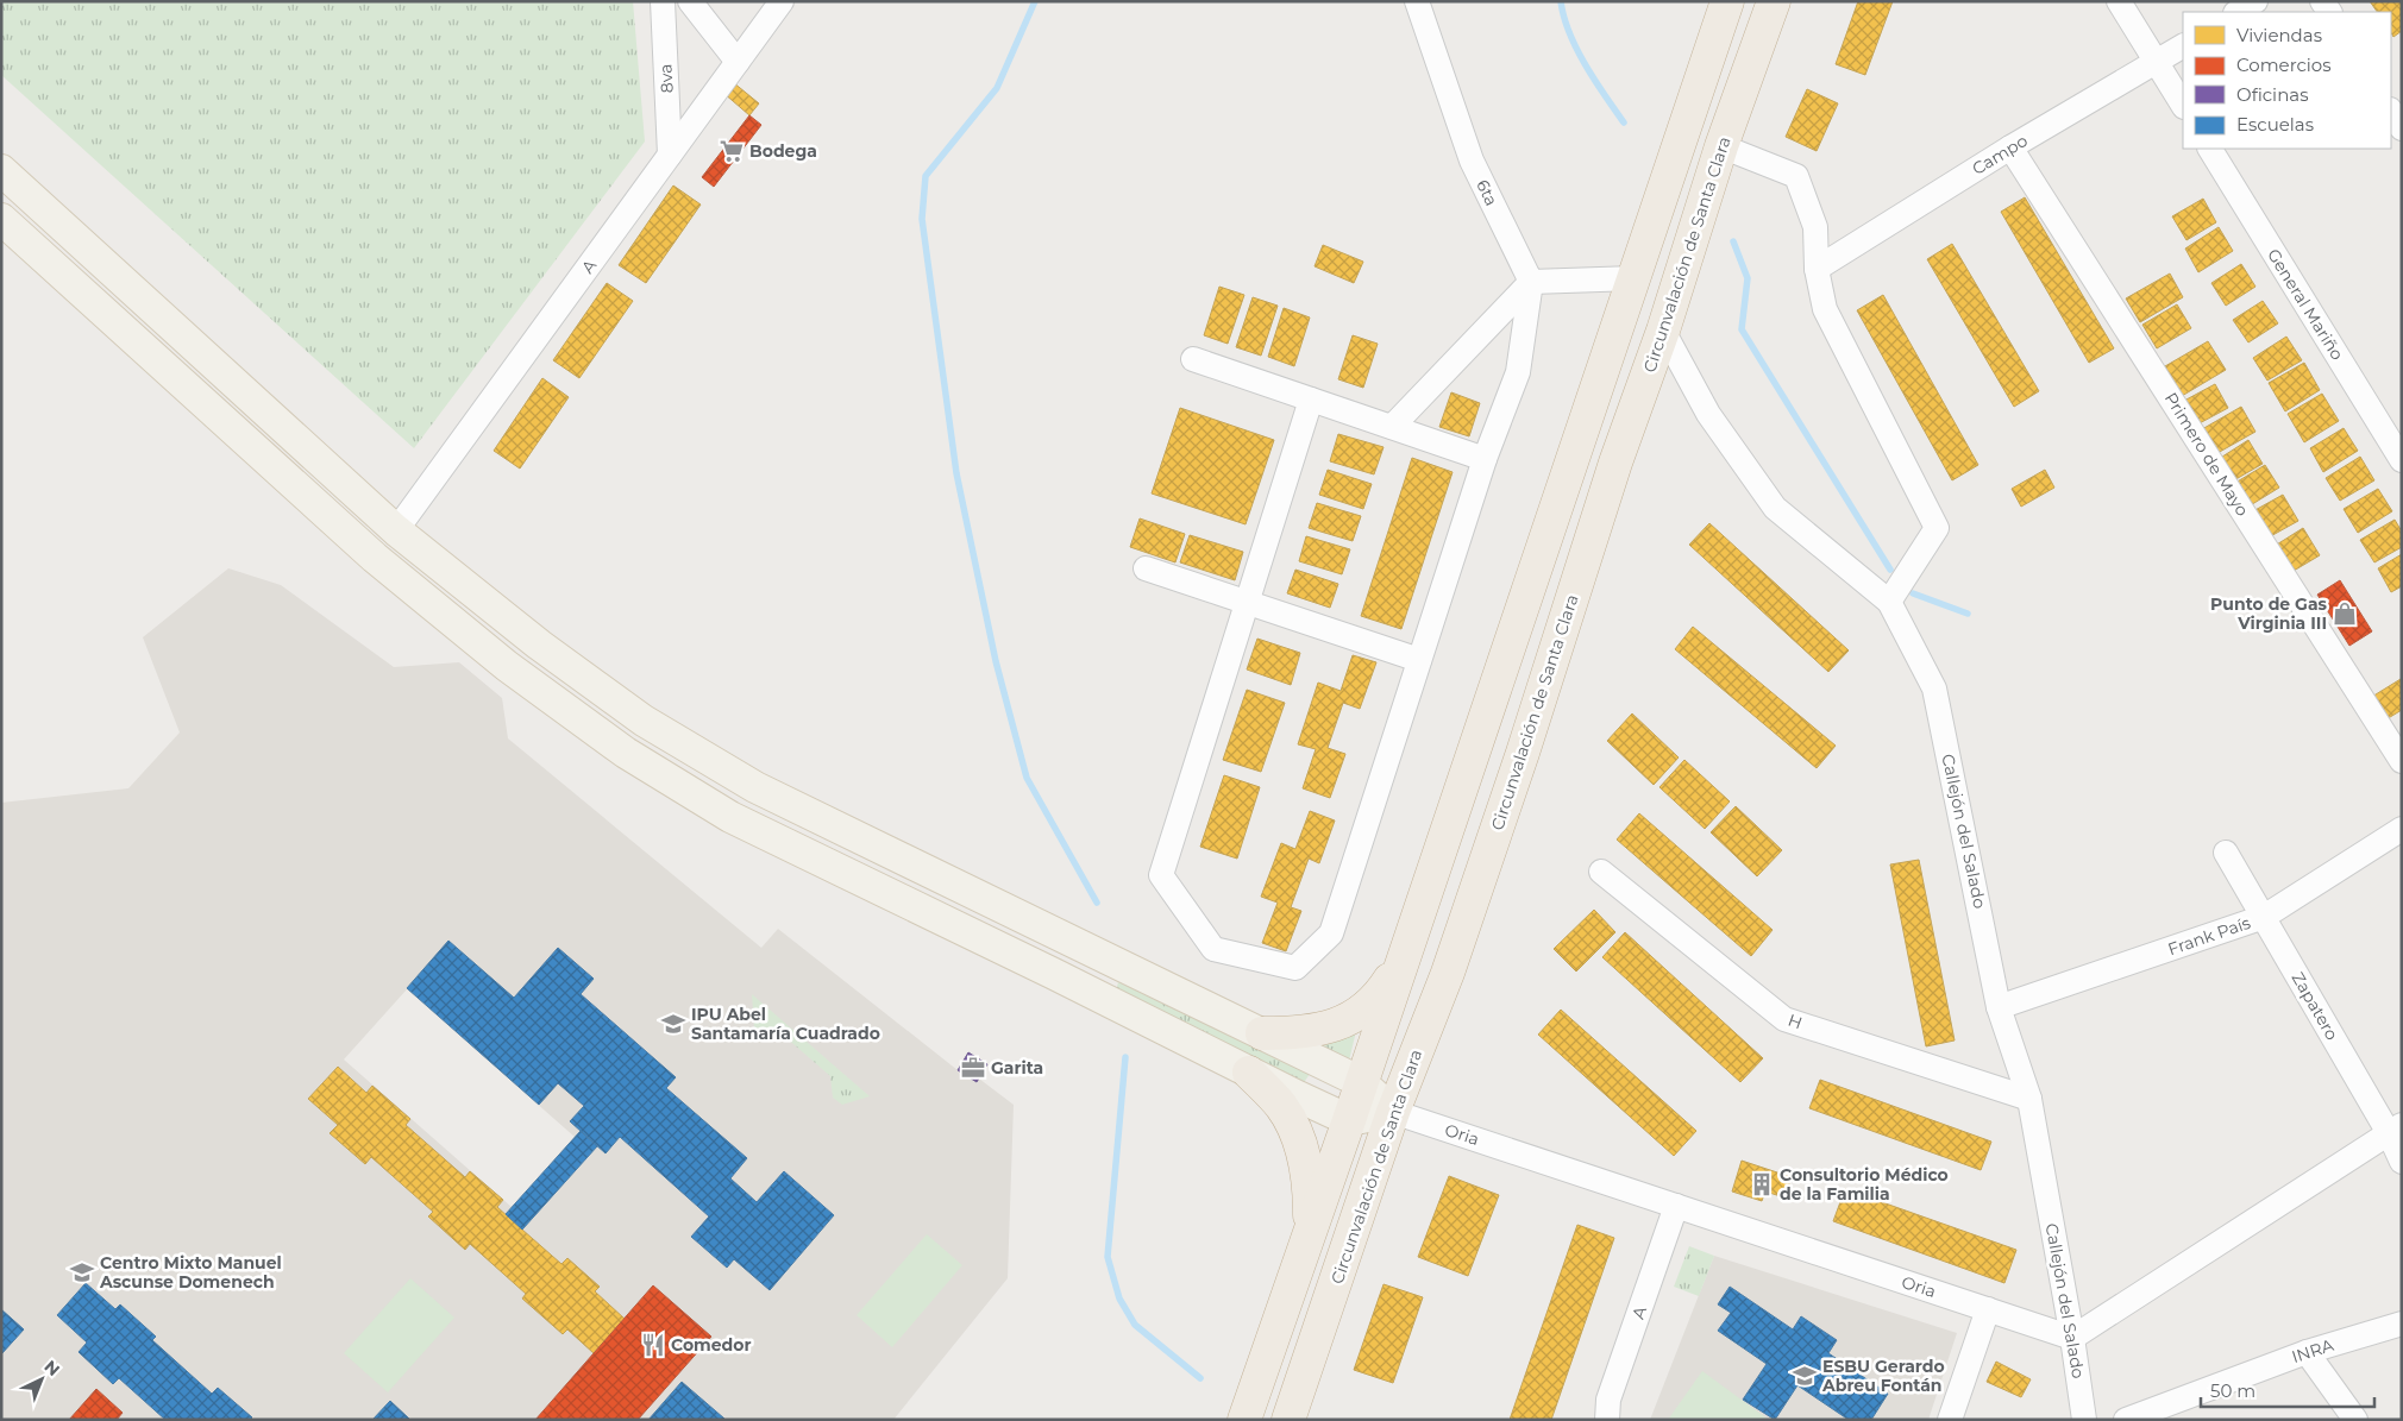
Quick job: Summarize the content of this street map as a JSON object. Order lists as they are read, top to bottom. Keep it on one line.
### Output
{"streets":{"highway":["Circunvalación de Santa Clara"],"street":["8va","Campo","6ta","A","General Mariño","Primero de Mayo","Callejón del Salado","Frank País","Zapatero","H","Oria","INRA"]},"crossings":[["8va","A"],["Campo","Primero de Mayo"],["Circunvalación de Santa Clara","Callejón del Salado"],["Circunvalación de Santa Clara","Oria"],["A","Oria"],["Callejón del Salado","Frank País"],["Callejón del Salado","H"],["Callejón del Salado","Oria"],["Frank País","Zapatero"]],"places":{"supermarket":["Bodega"],"shop":["Punto de Gas Virginia III"],"school or university":["IPU Abel Santamaría Cuadrado","Centro Mixto Manuel Ascunse Domenech","ESBU Gerardo Abreu Fontán"],"office":["Garita"],"building":["Consultorio Médico de la Familia"],"restaurant":["Comedor"]},"legend":["Viviendas","Comercios","Oficinas","Escuelas"],"scale_bar":"50 m","north":"top right"}
